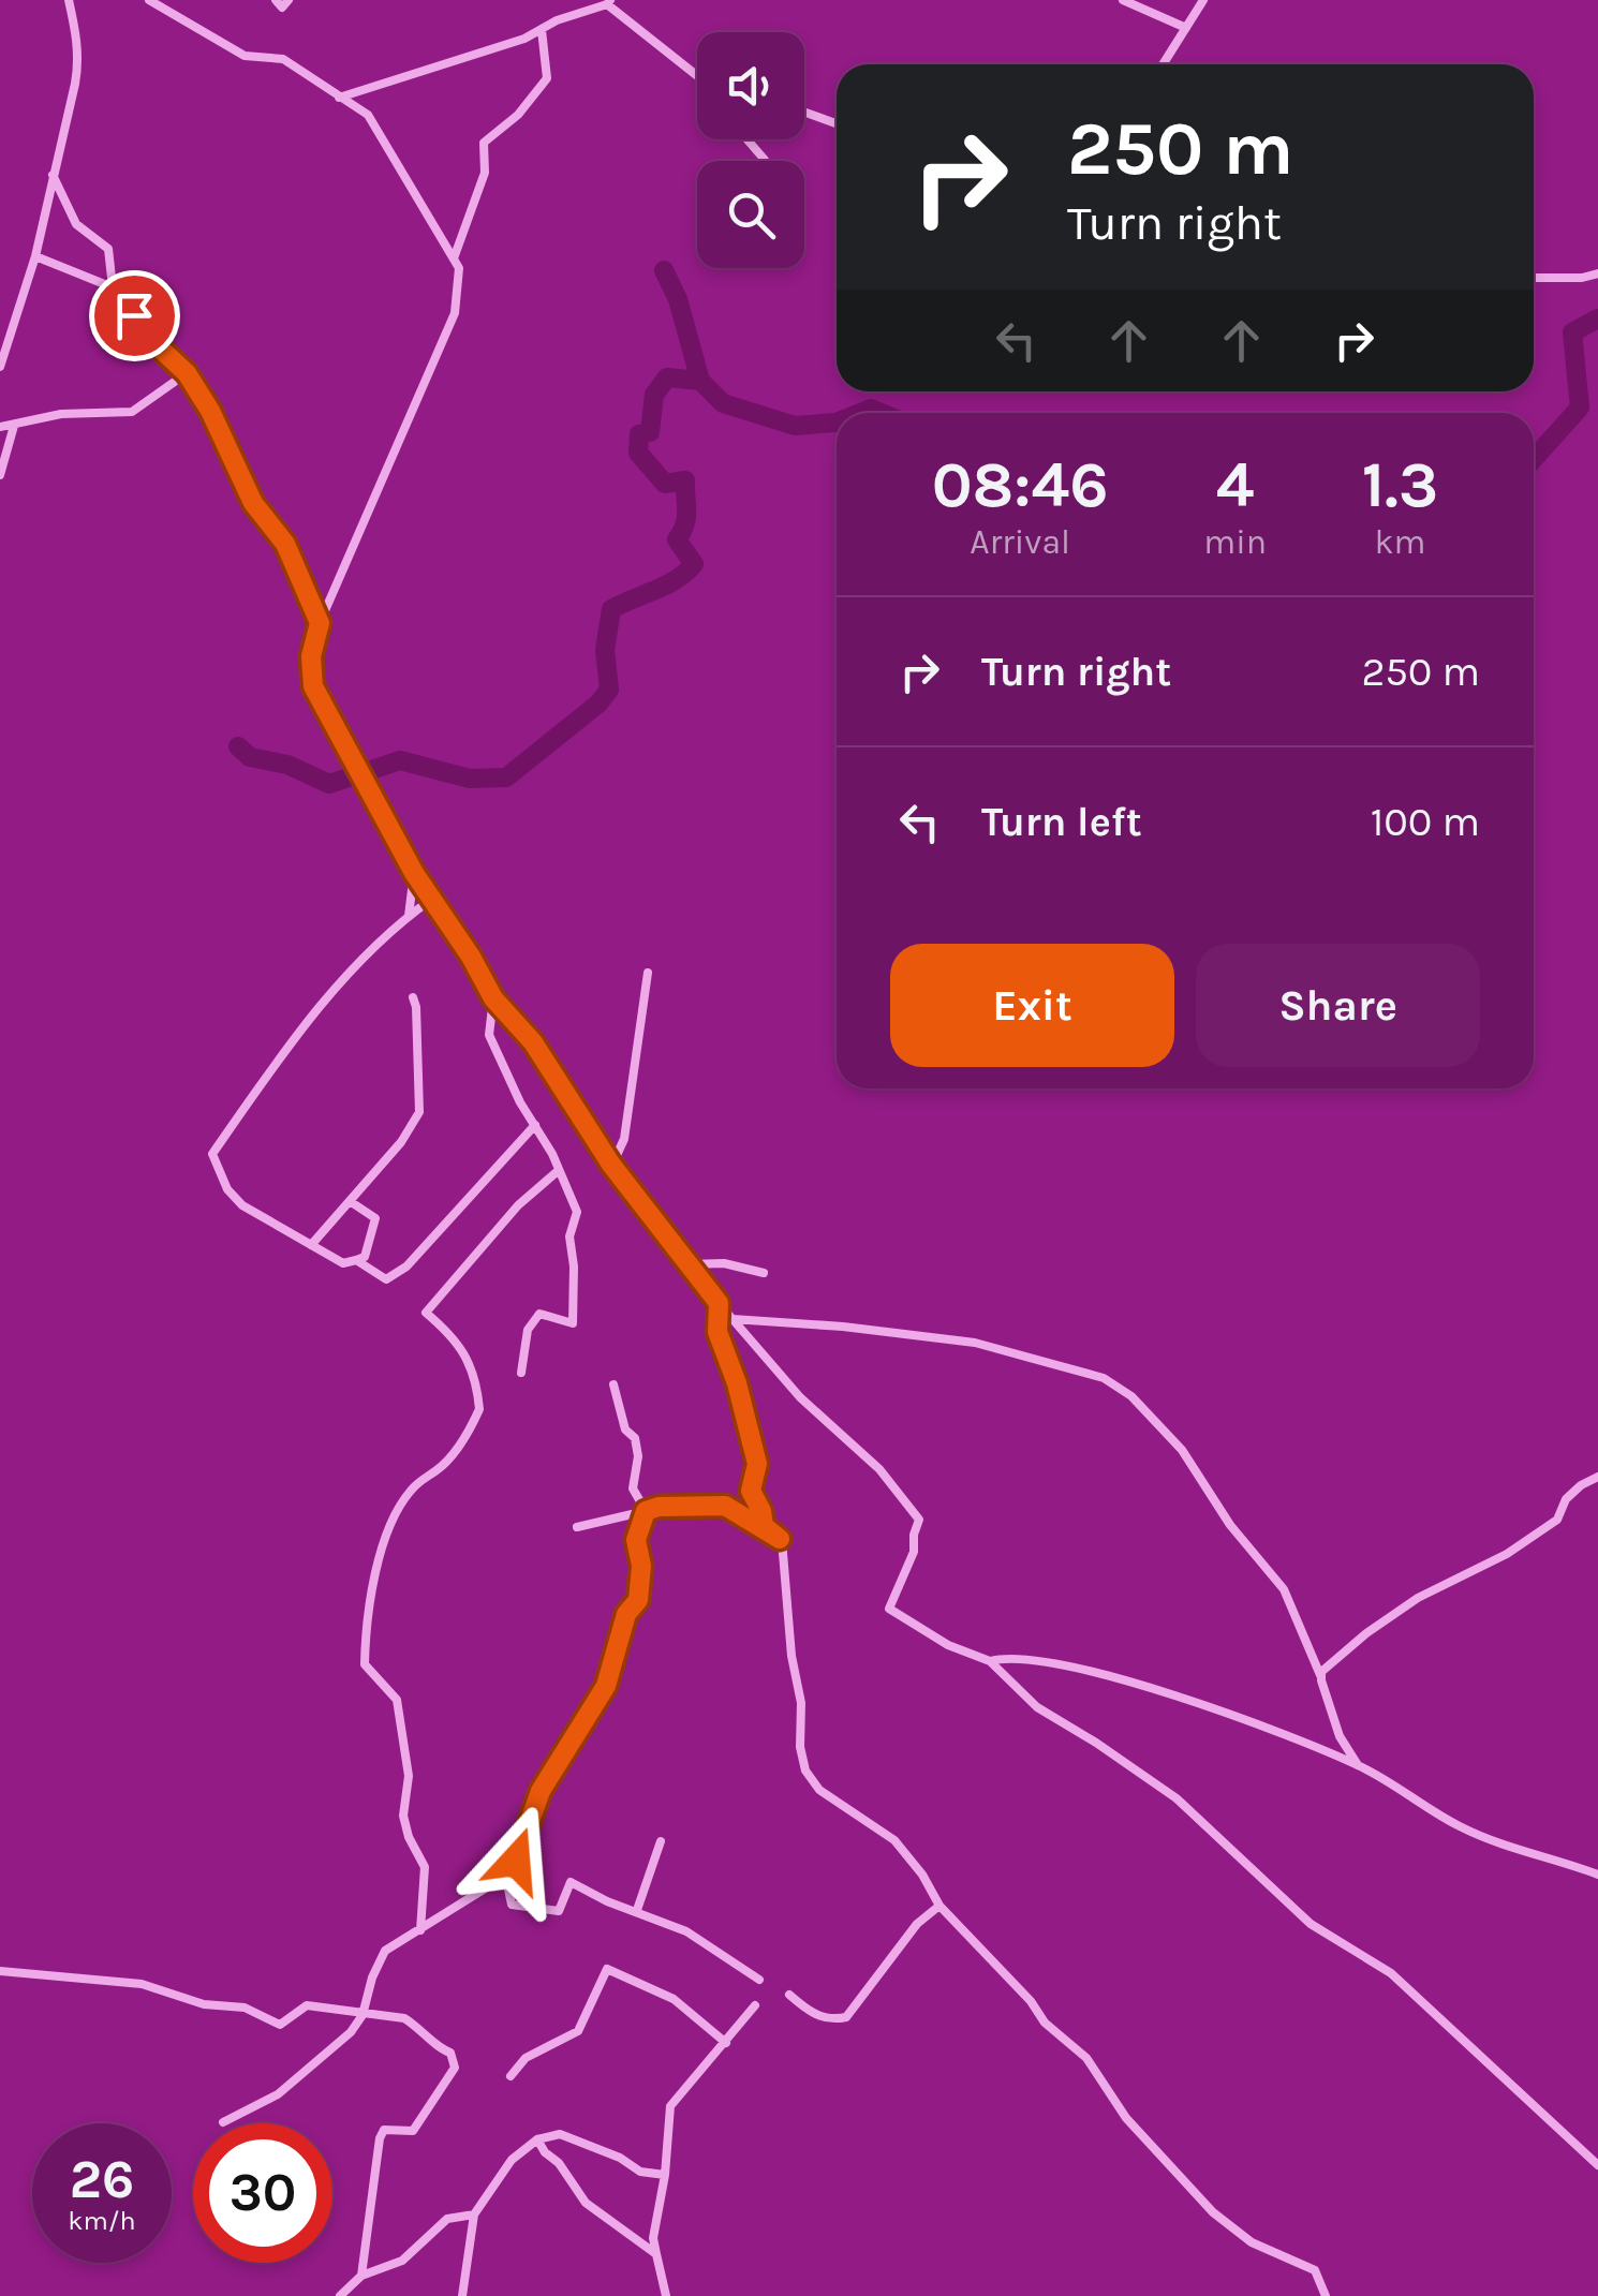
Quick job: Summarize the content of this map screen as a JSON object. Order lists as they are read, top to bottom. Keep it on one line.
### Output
{"page":{"turn":["250 m","Turn right"],"eta":["08:46","Arrival","4","min","1.3","km"],"list":[{"name":"Turn right","value":"250 m"},{"name":"Turn left","value":"100 m"}],"buttons":["Exit","Share"],"speed":"26 km/h","limit":"30"}}
